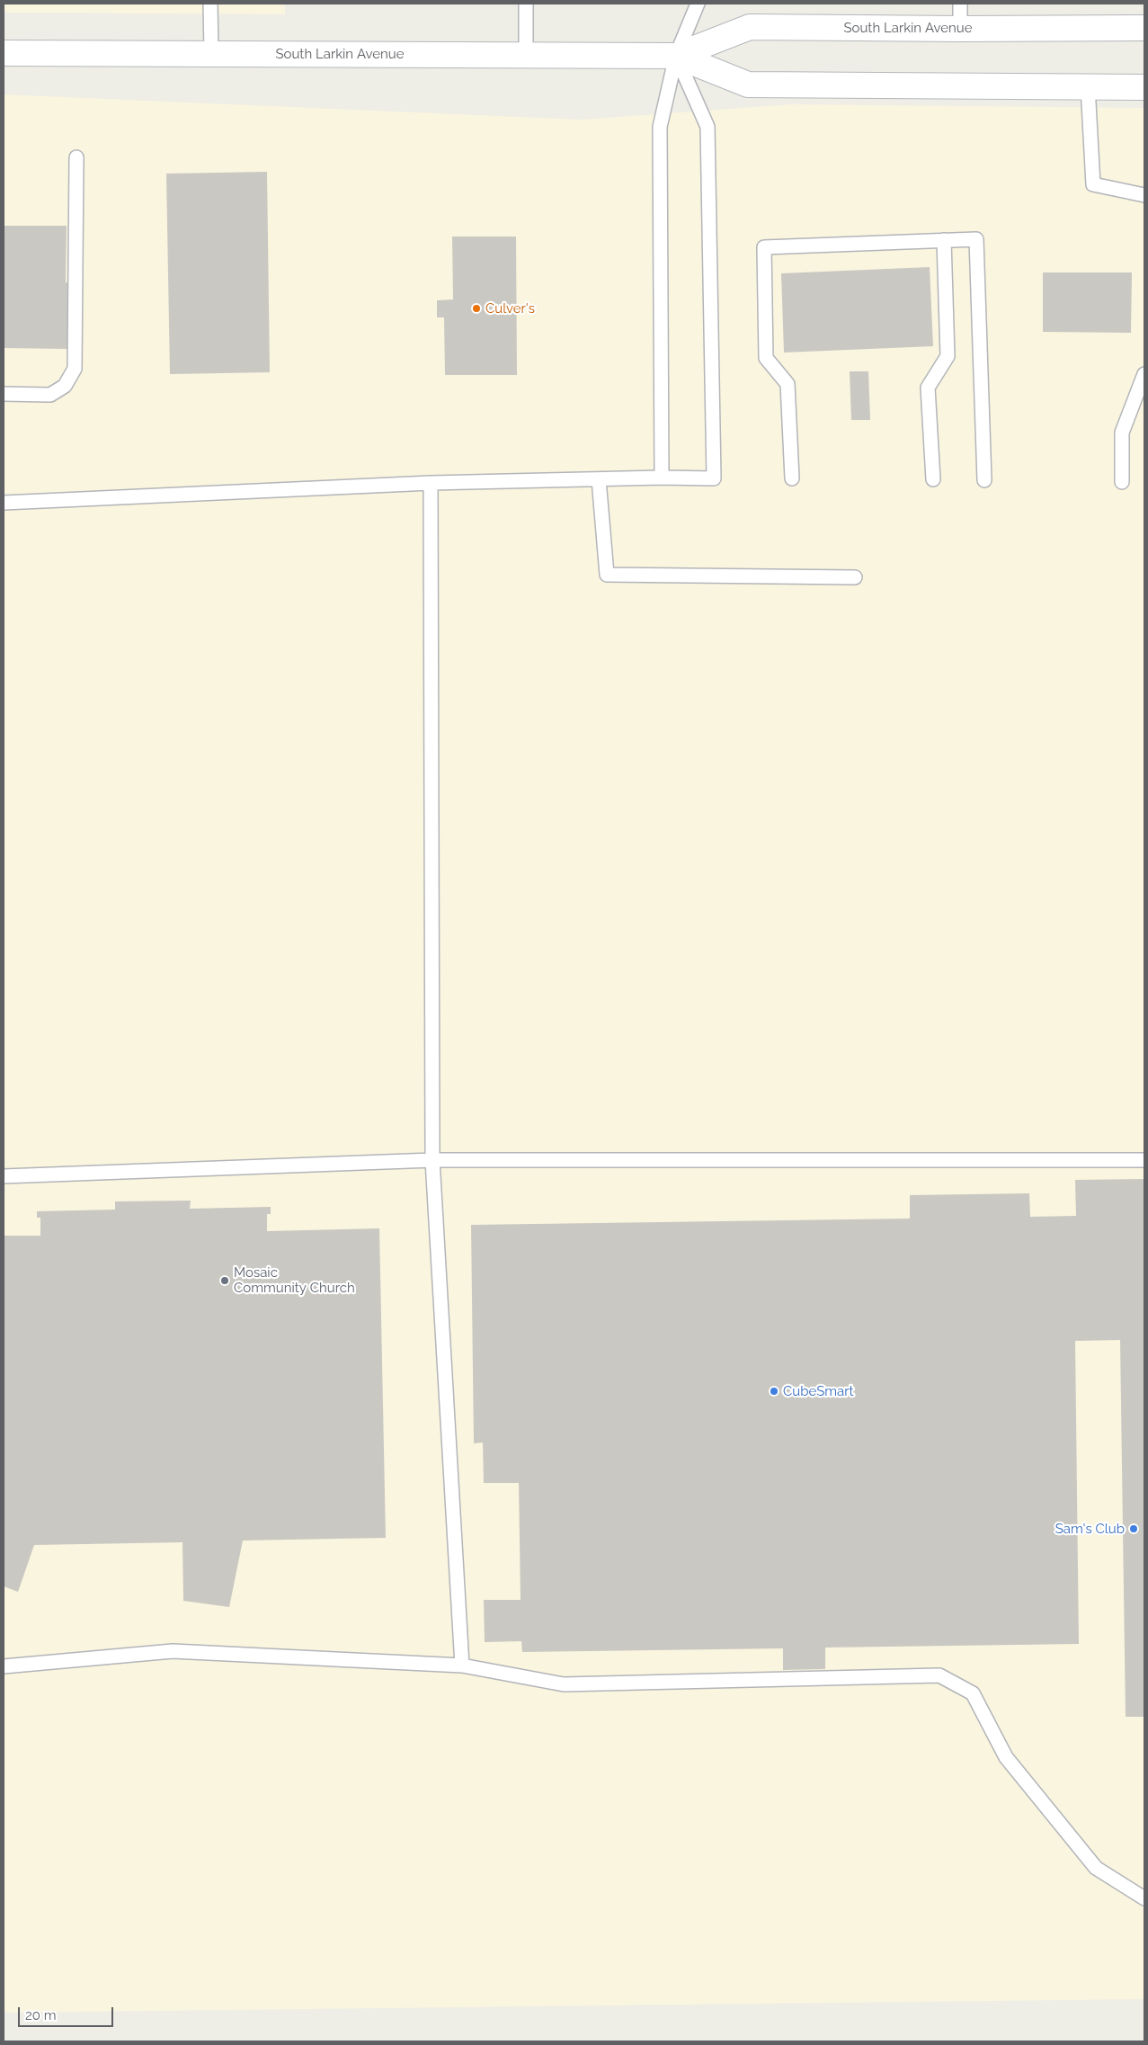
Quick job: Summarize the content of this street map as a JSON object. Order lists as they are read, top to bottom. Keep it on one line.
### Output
{"streets":{"main road":["South Larkin Avenue"]},"places":["Culver's","Mosaic Community Church","CubeSmart","Sam's Club"],"scale_bar":"20 m"}
